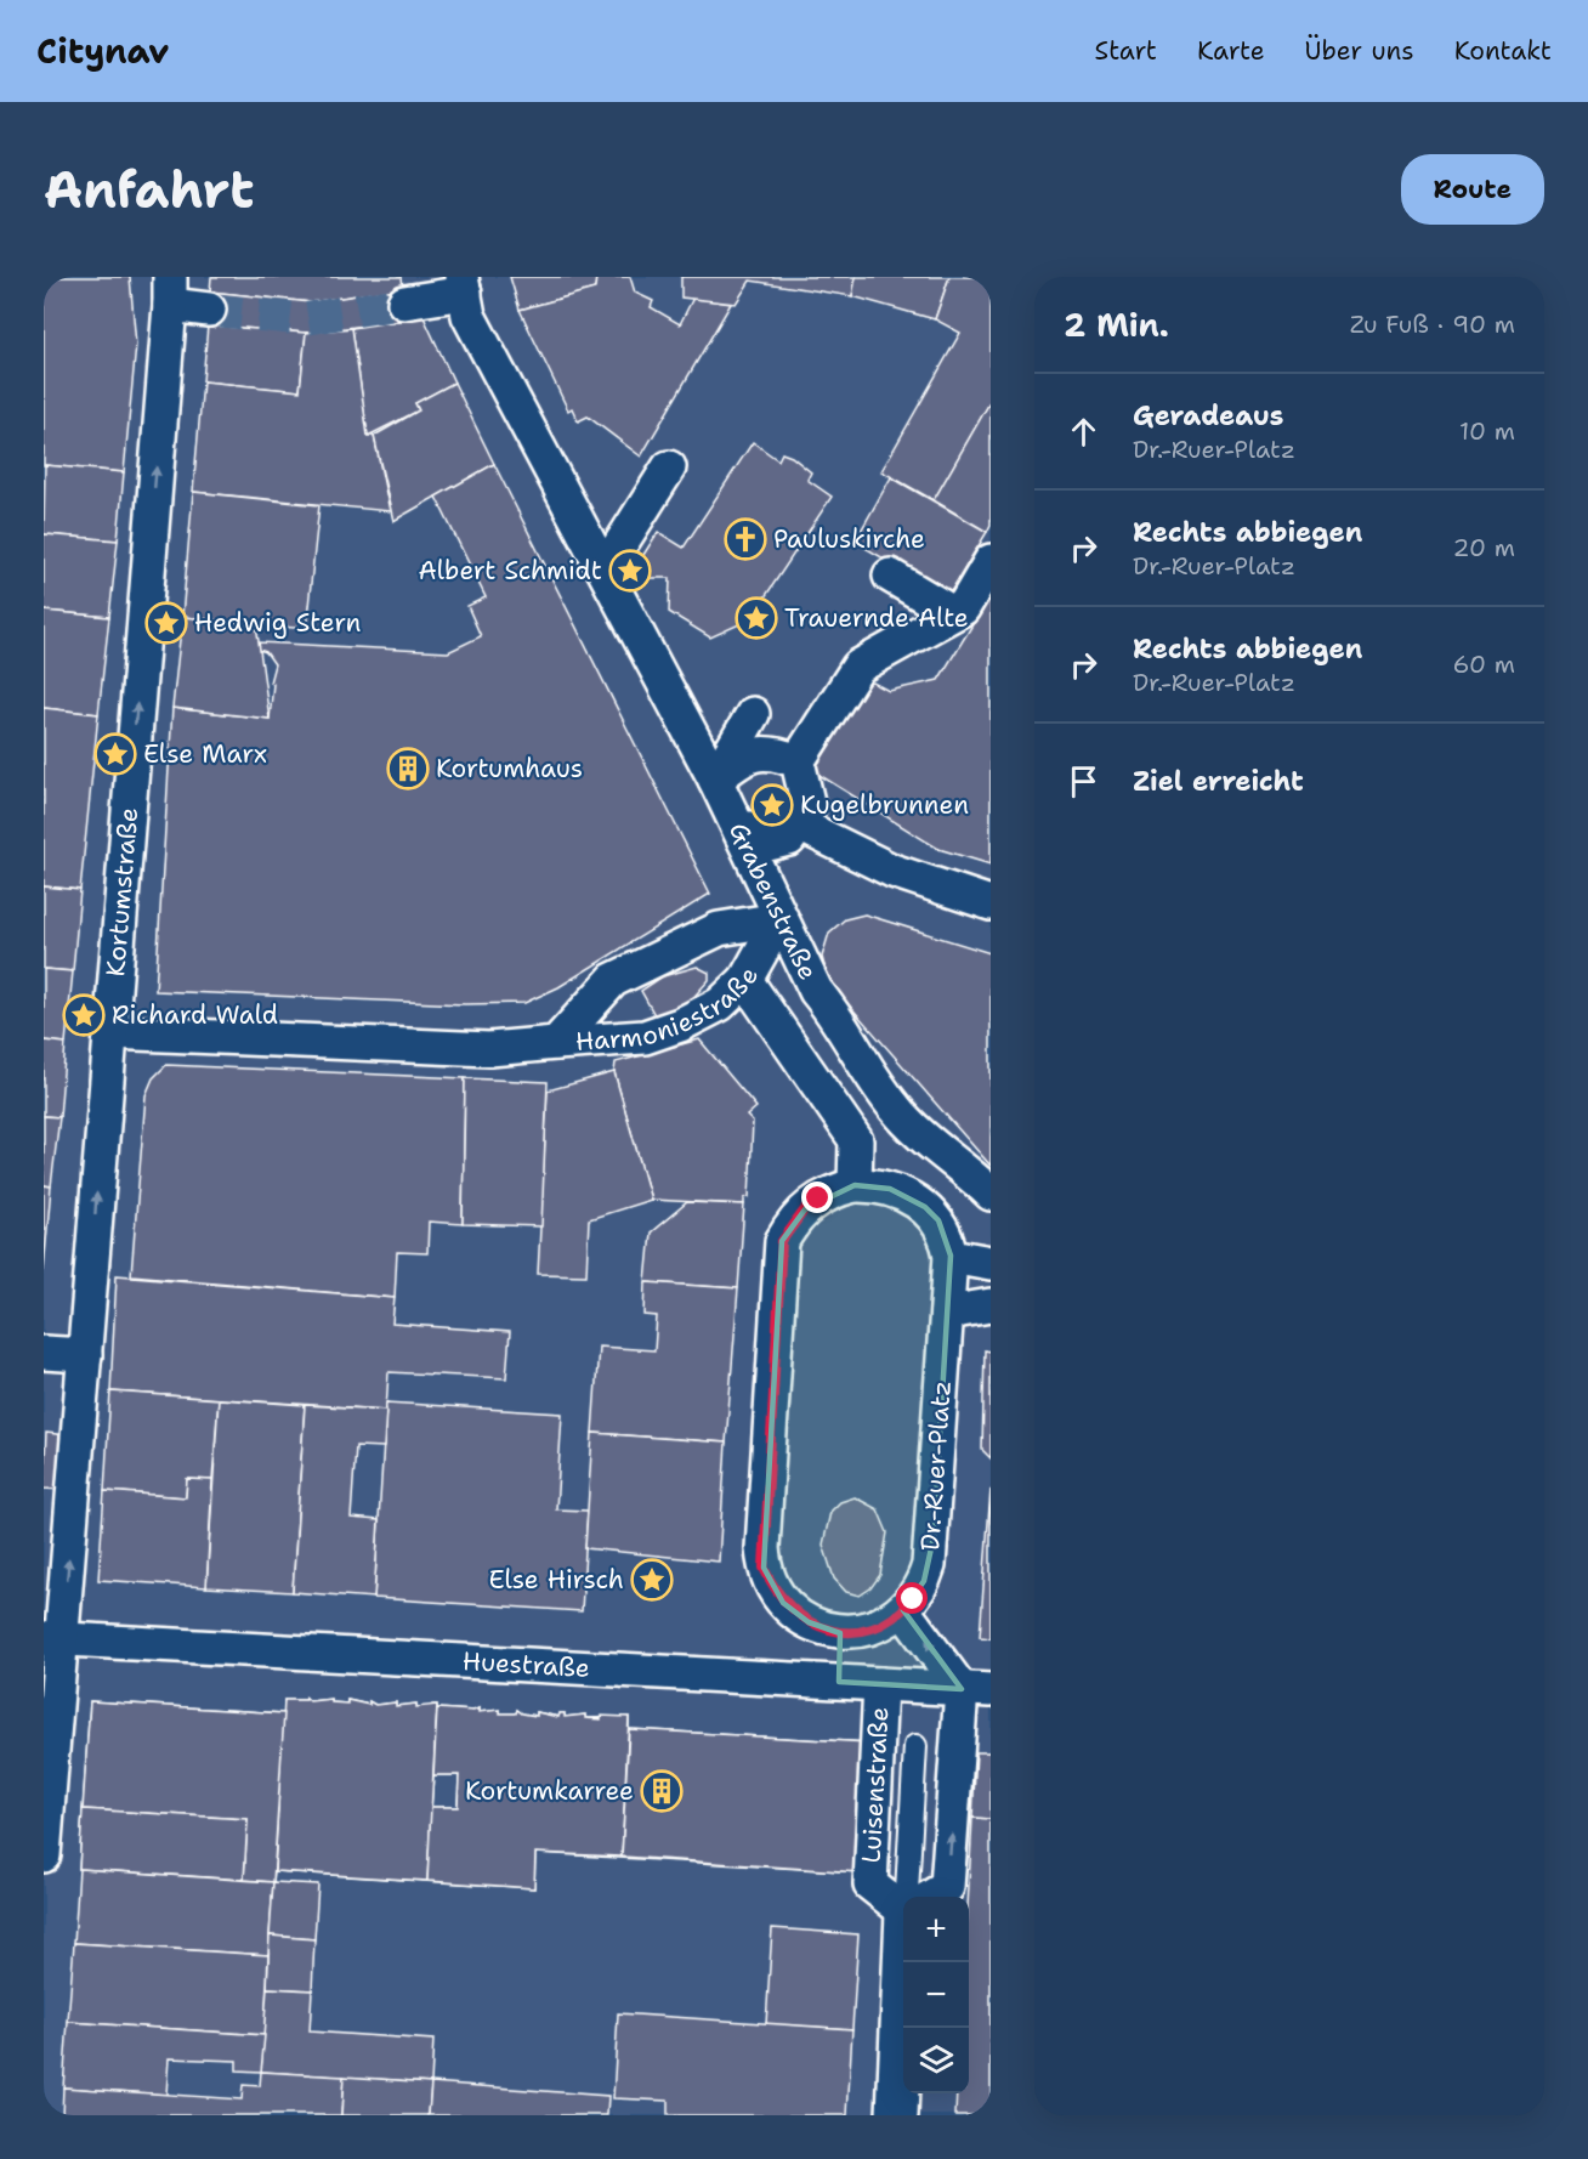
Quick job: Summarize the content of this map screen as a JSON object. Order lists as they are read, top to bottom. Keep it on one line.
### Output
{"streets":{"street":["Kortumstraße","Grabenstraße","Harmoniestraße","Dr.-Ruer-Platz","Huestraße","Luisenstraße"]},"crossings":[["Kortumstraße","Harmoniestraße"],["Kortumstraße","Huestraße"],["Grabenstraße","Harmoniestraße"],["Grabenstraße","Dr.-Ruer-Platz"],["Huestraße","Luisenstraße"]],"one_way":["Kortumstraße"],"places":{"church":["Pauluskirche"],"place":["Albert Schmidt","Trauernde Alte","Hedwig Stern","Else Marx","Kugelbrunnen","Richard Wald","Else Hirsch"],"building":["Kortumhaus","Kortumkarree"]},"page":{"header":"Citynav","nav":["Start","Karte","Über uns","Kontakt"],"buttons":"Route","title":"Anfahrt","heading":["2 Min.","Zu Fuß · 90 m"],"list":[["Geradeaus","Dr.-Ruer-Platz","10 m"],["Rechts abbiegen","Dr.-Ruer-Platz","20 m"],["Rechts abbiegen","Dr.-Ruer-Platz","60 m"],"Ziel erreicht"],"map_buttons":["+","−"]}}
